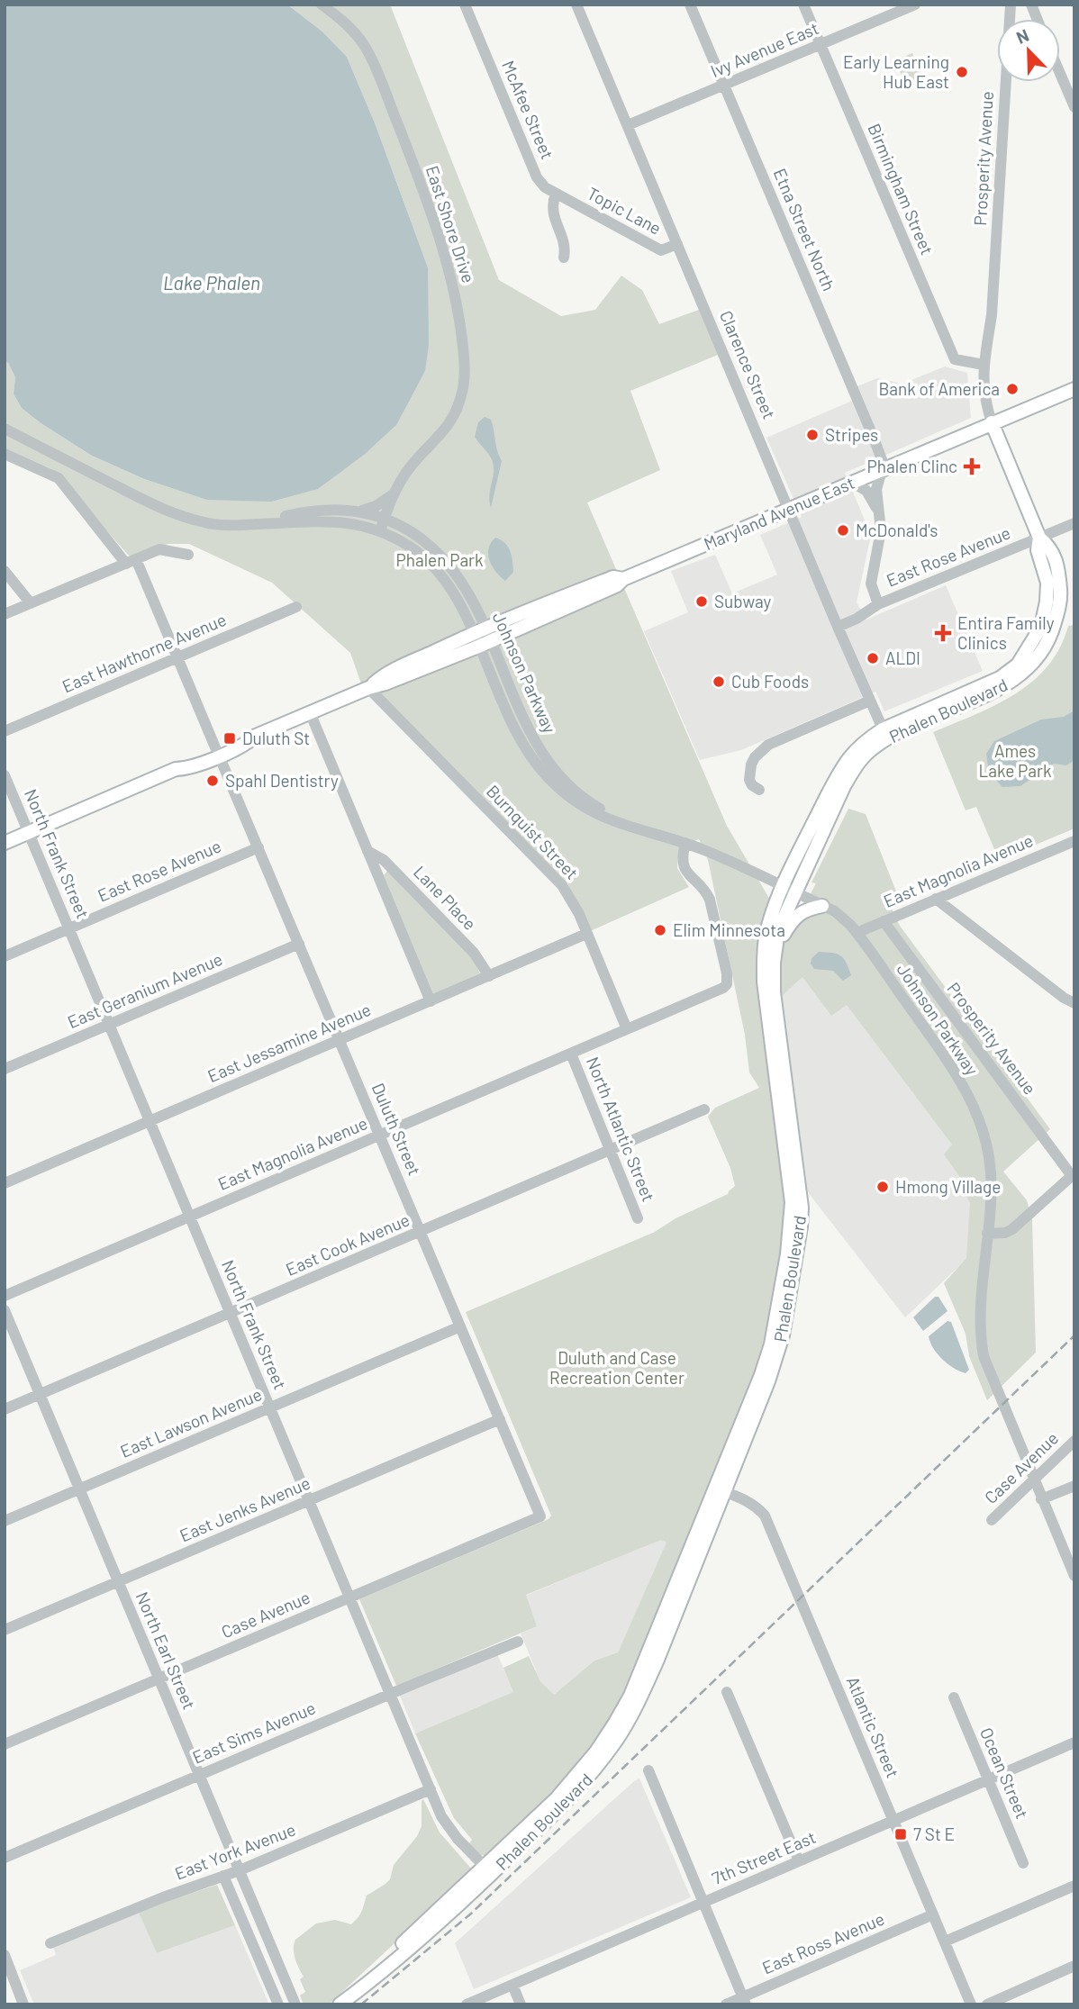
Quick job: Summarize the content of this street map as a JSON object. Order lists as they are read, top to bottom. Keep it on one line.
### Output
{"streets":{"main road":["Maryland Avenue East","Phalen Boulevard"],"street":["Ivy Avenue East","McAfee Street","Prosperity Avenue","Birmingham Street","Topic Lane","East Shore Drive","Etna Street North","Clarence Street","East Rose Avenue","East Hawthorne Avenue","Johnson Parkway","Burnquist Street","North Frank Street","East Magnolia Avenue","Lane Place","East Geranium Avenue","East Jessamine Avenue","Duluth Street","North Atlantic Street","East Cook Avenue","East Lawson Avenue","Case Avenue","East Jenks Avenue","North Earl Street","Atlantic Street","East Sims Avenue","Ocean Street","East York Avenue","7th Street East","East Ross Avenue"]},"crossings":[["Ivy Avenue East","Birmingham Street"],["Ivy Avenue East","Etna Street North"],["Ivy Avenue East","Clarence Street"],["McAfee Street","Topic Lane"],["Prosperity Avenue","Birmingham Street"],["Prosperity Avenue","Maryland Avenue East"],["Prosperity Avenue","Phalen Boulevard"],["Prosperity Avenue","East Magnolia Avenue"],["Topic Lane","Clarence Street"],["East Shore Drive","Johnson Parkway"],["Etna Street North","Maryland Avenue East"],["Clarence Street","Maryland Avenue East"],["Clarence Street","East Rose Avenue"],["Clarence Street","Phalen Boulevard"],["Maryland Avenue East","Johnson Parkway"],["Maryland Avenue East","Phalen Boulevard"],["Maryland Avenue East","Burnquist Street"],["Maryland Avenue East","North Frank Street"],["Maryland Avenue East","Duluth Street"],["East Rose Avenue","Phalen Boulevard"],["East Rose Avenue","North Frank Street"],["East Rose Avenue","Duluth Street"],["East Hawthorne Avenue","Duluth Street"],["Johnson Parkway","Phalen Boulevard"],["Johnson Parkway","East Magnolia Avenue"],["Johnson Parkway","Case Avenue"],["Phalen Boulevard","North Frank Street"],["Phalen Boulevard","Atlantic Street"],["Burnquist Street","East Magnolia Avenue"],["Burnquist Street","East Jessamine Avenue"],["North Frank Street","East Magnolia Avenue"],["North Frank Street","East Geranium Avenue"],["North Frank Street","East Jessamine Avenue"],["North Frank Street","East Cook Avenue"],["North Frank Street","East Lawson Avenue"],["North Frank Street","Case Avenue"],["North Frank Street","East Jenks Avenue"],["North Frank Street","East Sims Avenue"],["North Frank Street","East York Avenue"],["East Magnolia Avenue","Duluth Street"],["East Magnolia Avenue","North Atlantic Street"],["Lane Place","East Jessamine Avenue"],["East Geranium Avenue","Duluth Street"],["East Jessamine Avenue","Duluth Street"],["Duluth Street","East Cook Avenue"],["Duluth Street","East Lawson Avenue"],["Duluth Street","Case Avenue"],["Duluth Street","East Jenks Avenue"],["North Atlantic Street","East Cook Avenue"],["East Cook Avenue","North Earl Street"],["East Lawson Avenue","North Earl Street"],["Case Avenue","North Earl Street"],["East Jenks Avenue","North Earl Street"],["North Earl Street","East Sims Avenue"],["North Earl Street","East York Avenue"],["Atlantic Street","7th Street East"],["Atlantic Street","East Ross Avenue"],["Ocean Street","7th Street East"]],"water":["Lake Phalen"],"parks":["Phalen Park","Ames Lake Park","Duluth and Case Recreation Center"],"places":{"other":["Early Learning Hub East","Bank of America","Stripes","McDonald's","Subway","ALDI","Cub Foods","Spahl Dentistry","Elim Minnesota","Hmong Village"],"health":["Phalen Clinc","Entira Family Clinics"],"transit":["Duluth St","7 St E"]},"north":"top left"}
